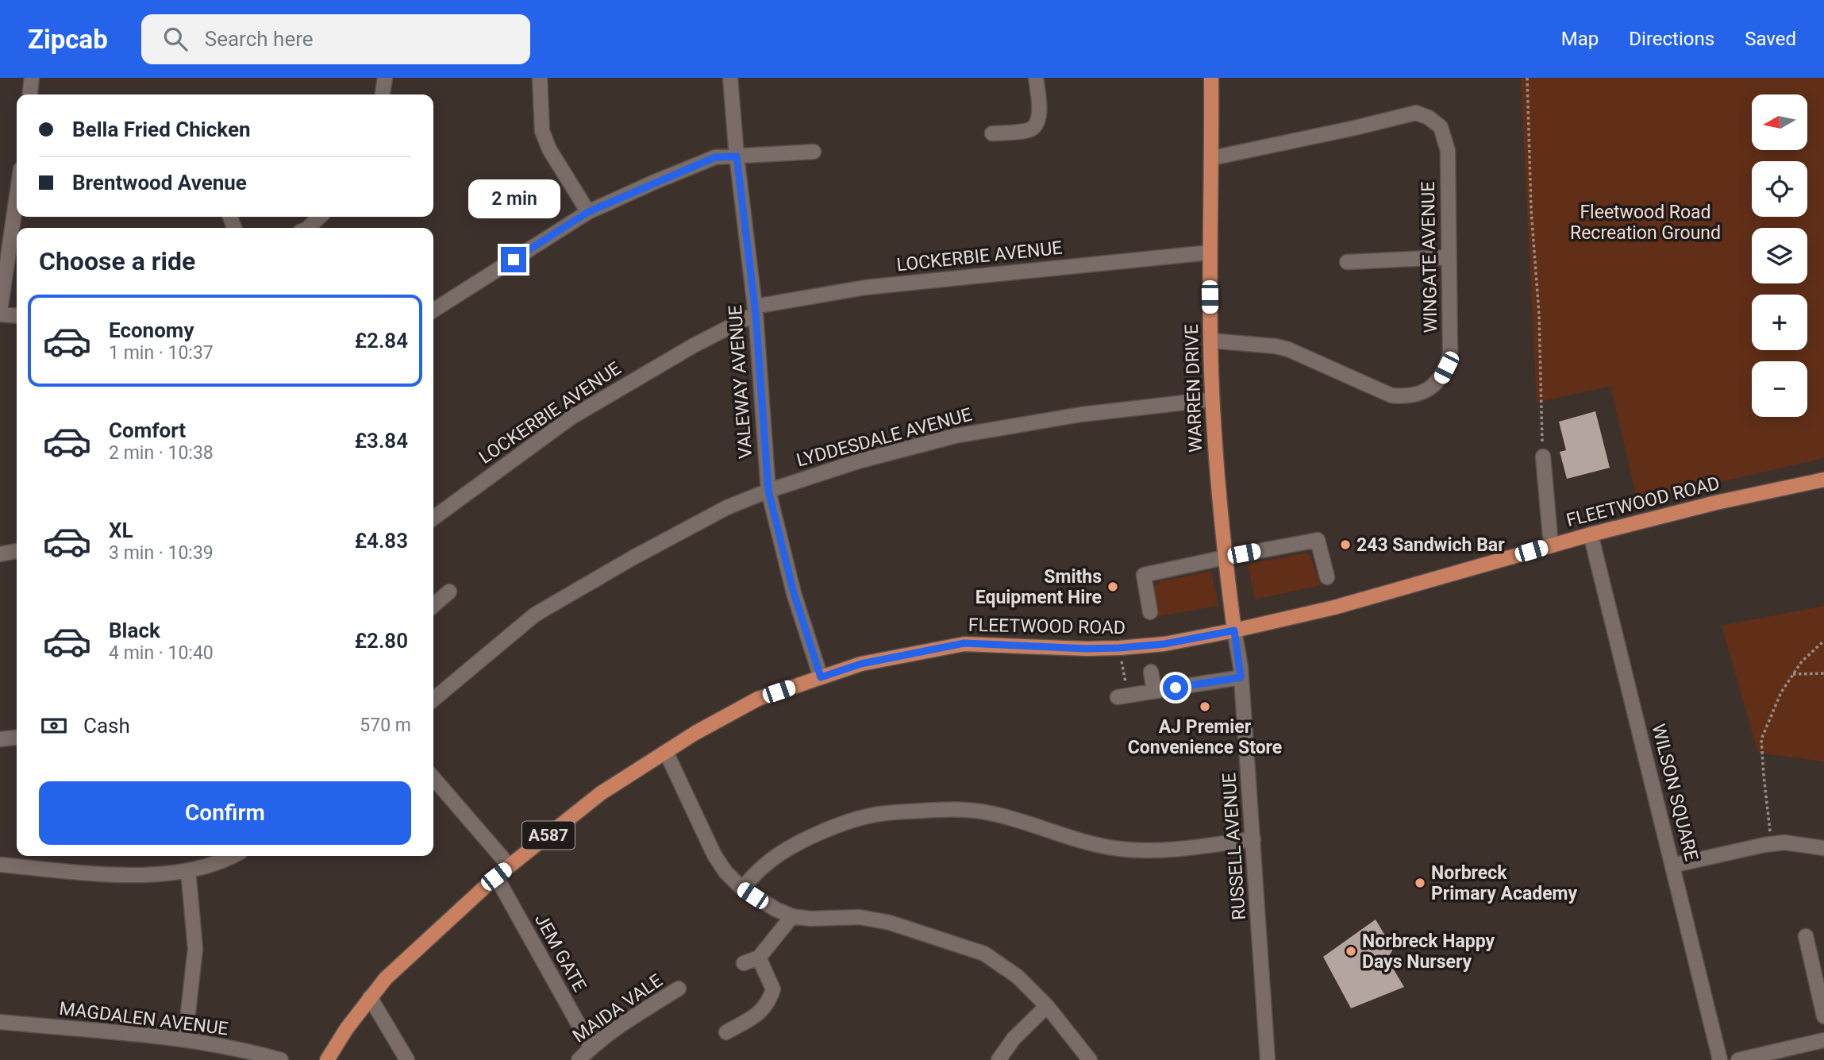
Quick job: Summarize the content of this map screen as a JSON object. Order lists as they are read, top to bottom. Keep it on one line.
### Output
{"streets":{"main road":["WARREN DRIVE","FLEETWOOD ROAD","A587"],"street":["LOCKERBIE AVENUE","WINGATE AVENUE","VALEWAY AVENUE","LYDDESDALE AVENUE","WILSON SQUARE","RUSSELL AVENUE","JEM GATE","MAIDA VALE","MAGDALEN AVENUE"]},"crossings":[["LOCKERBIE AVENUE","VALEWAY AVENUE"],["LOCKERBIE AVENUE","WARREN DRIVE"],["WINGATE AVENUE","WARREN DRIVE"],["VALEWAY AVENUE","LYDDESDALE AVENUE"],["VALEWAY AVENUE","FLEETWOOD ROAD"],["WARREN DRIVE","LYDDESDALE AVENUE"],["WARREN DRIVE","FLEETWOOD ROAD"],["WARREN DRIVE","RUSSELL AVENUE"],["FLEETWOOD ROAD","WILSON SQUARE"],["FLEETWOOD ROAD","RUSSELL AVENUE"],["FLEETWOOD ROAD","JEM GATE"],["JEM GATE","MAIDA VALE"]],"parks":["Fleetwood Road Recreation Ground"],"places":["243 Sandwich Bar","Smiths Equipment Hire","AJ Premier Convenience Store","Norbreck Primary Academy","Norbreck Happy Days Nursery"],"north":"left","page":{"header":"Zipcab","search":"Search here","nav":["Map","Directions","Saved"],"map_buttons":["+","−"],"banner":["Bella Fried Chicken","Brentwood Avenue"],"bubble":"2 min","heading":"Choose a ride","list":[{"name":"Economy","note":"1 min · 10:37","value":"£2.84"},{"name":"Comfort","note":"2 min · 10:38","value":"£3.84"},{"name":"XL","note":"3 min · 10:39","value":"£4.83"},{"name":"Black","note":"4 min · 10:40","value":"£2.80"}],"pay":["Cash","570 m"],"buttons":"Confirm"}}
